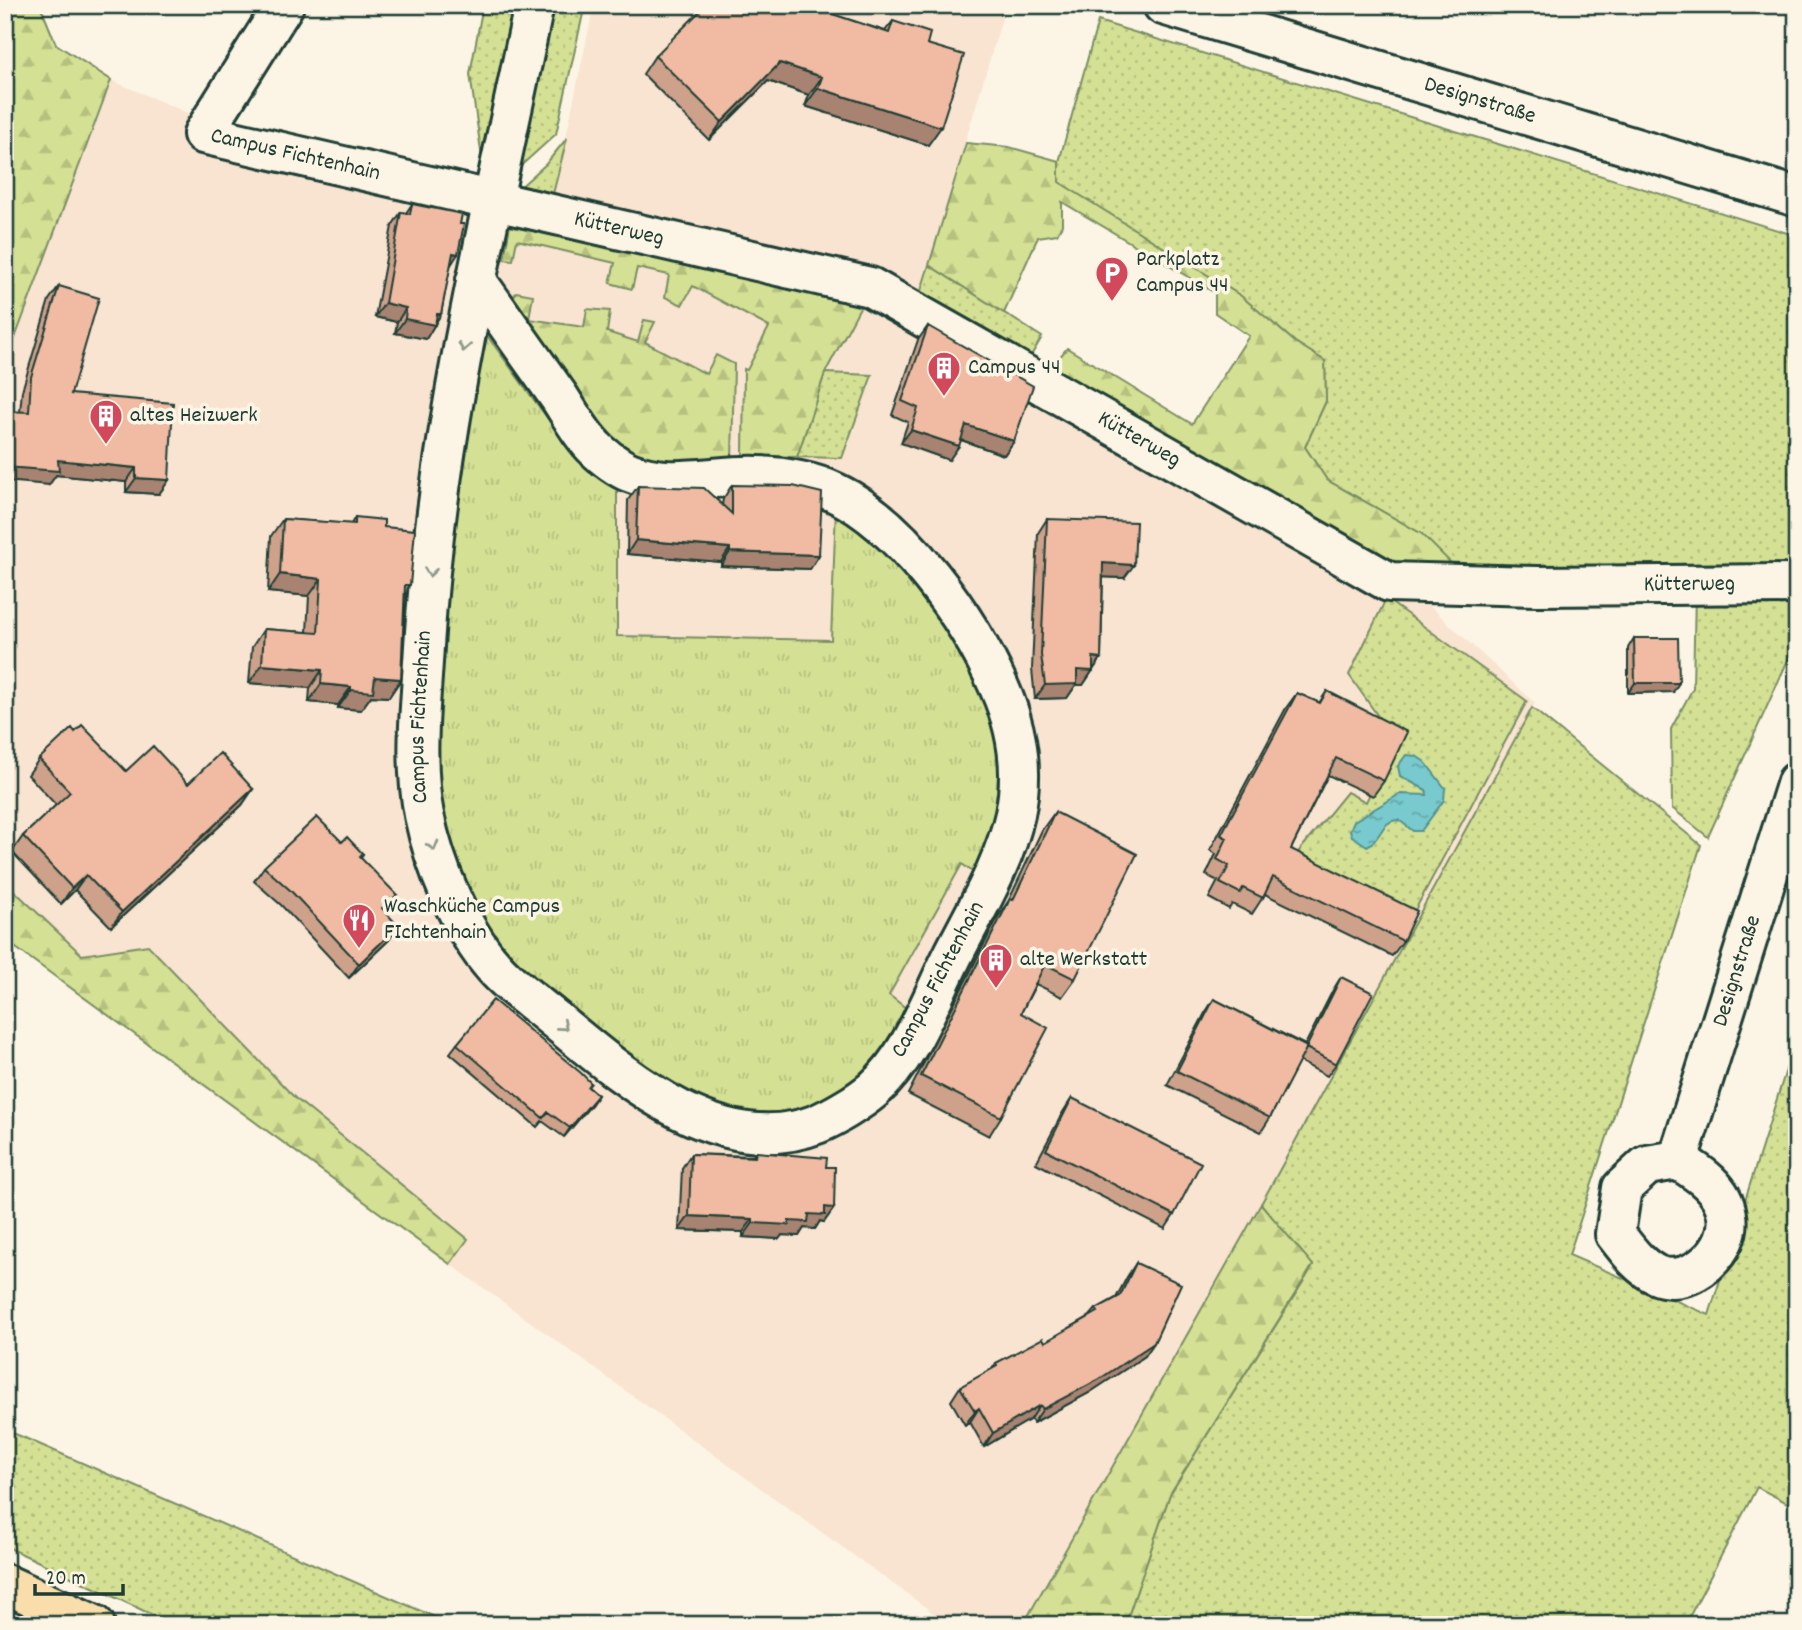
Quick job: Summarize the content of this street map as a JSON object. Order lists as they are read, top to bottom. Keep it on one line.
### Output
{"streets":{"street":["Designstraße","Campus Fichtenhain","Kütterweg"]},"crossings":[["Campus Fichtenhain","Kütterweg"]],"places":{"parking":["Parkplatz Campus 44"],"building":["Campus 44","altes Heizwerk","alte Werkstatt"],"restaurant":["Waschküche Campus FIchtenhain"]},"scale_bar":"20 m"}
